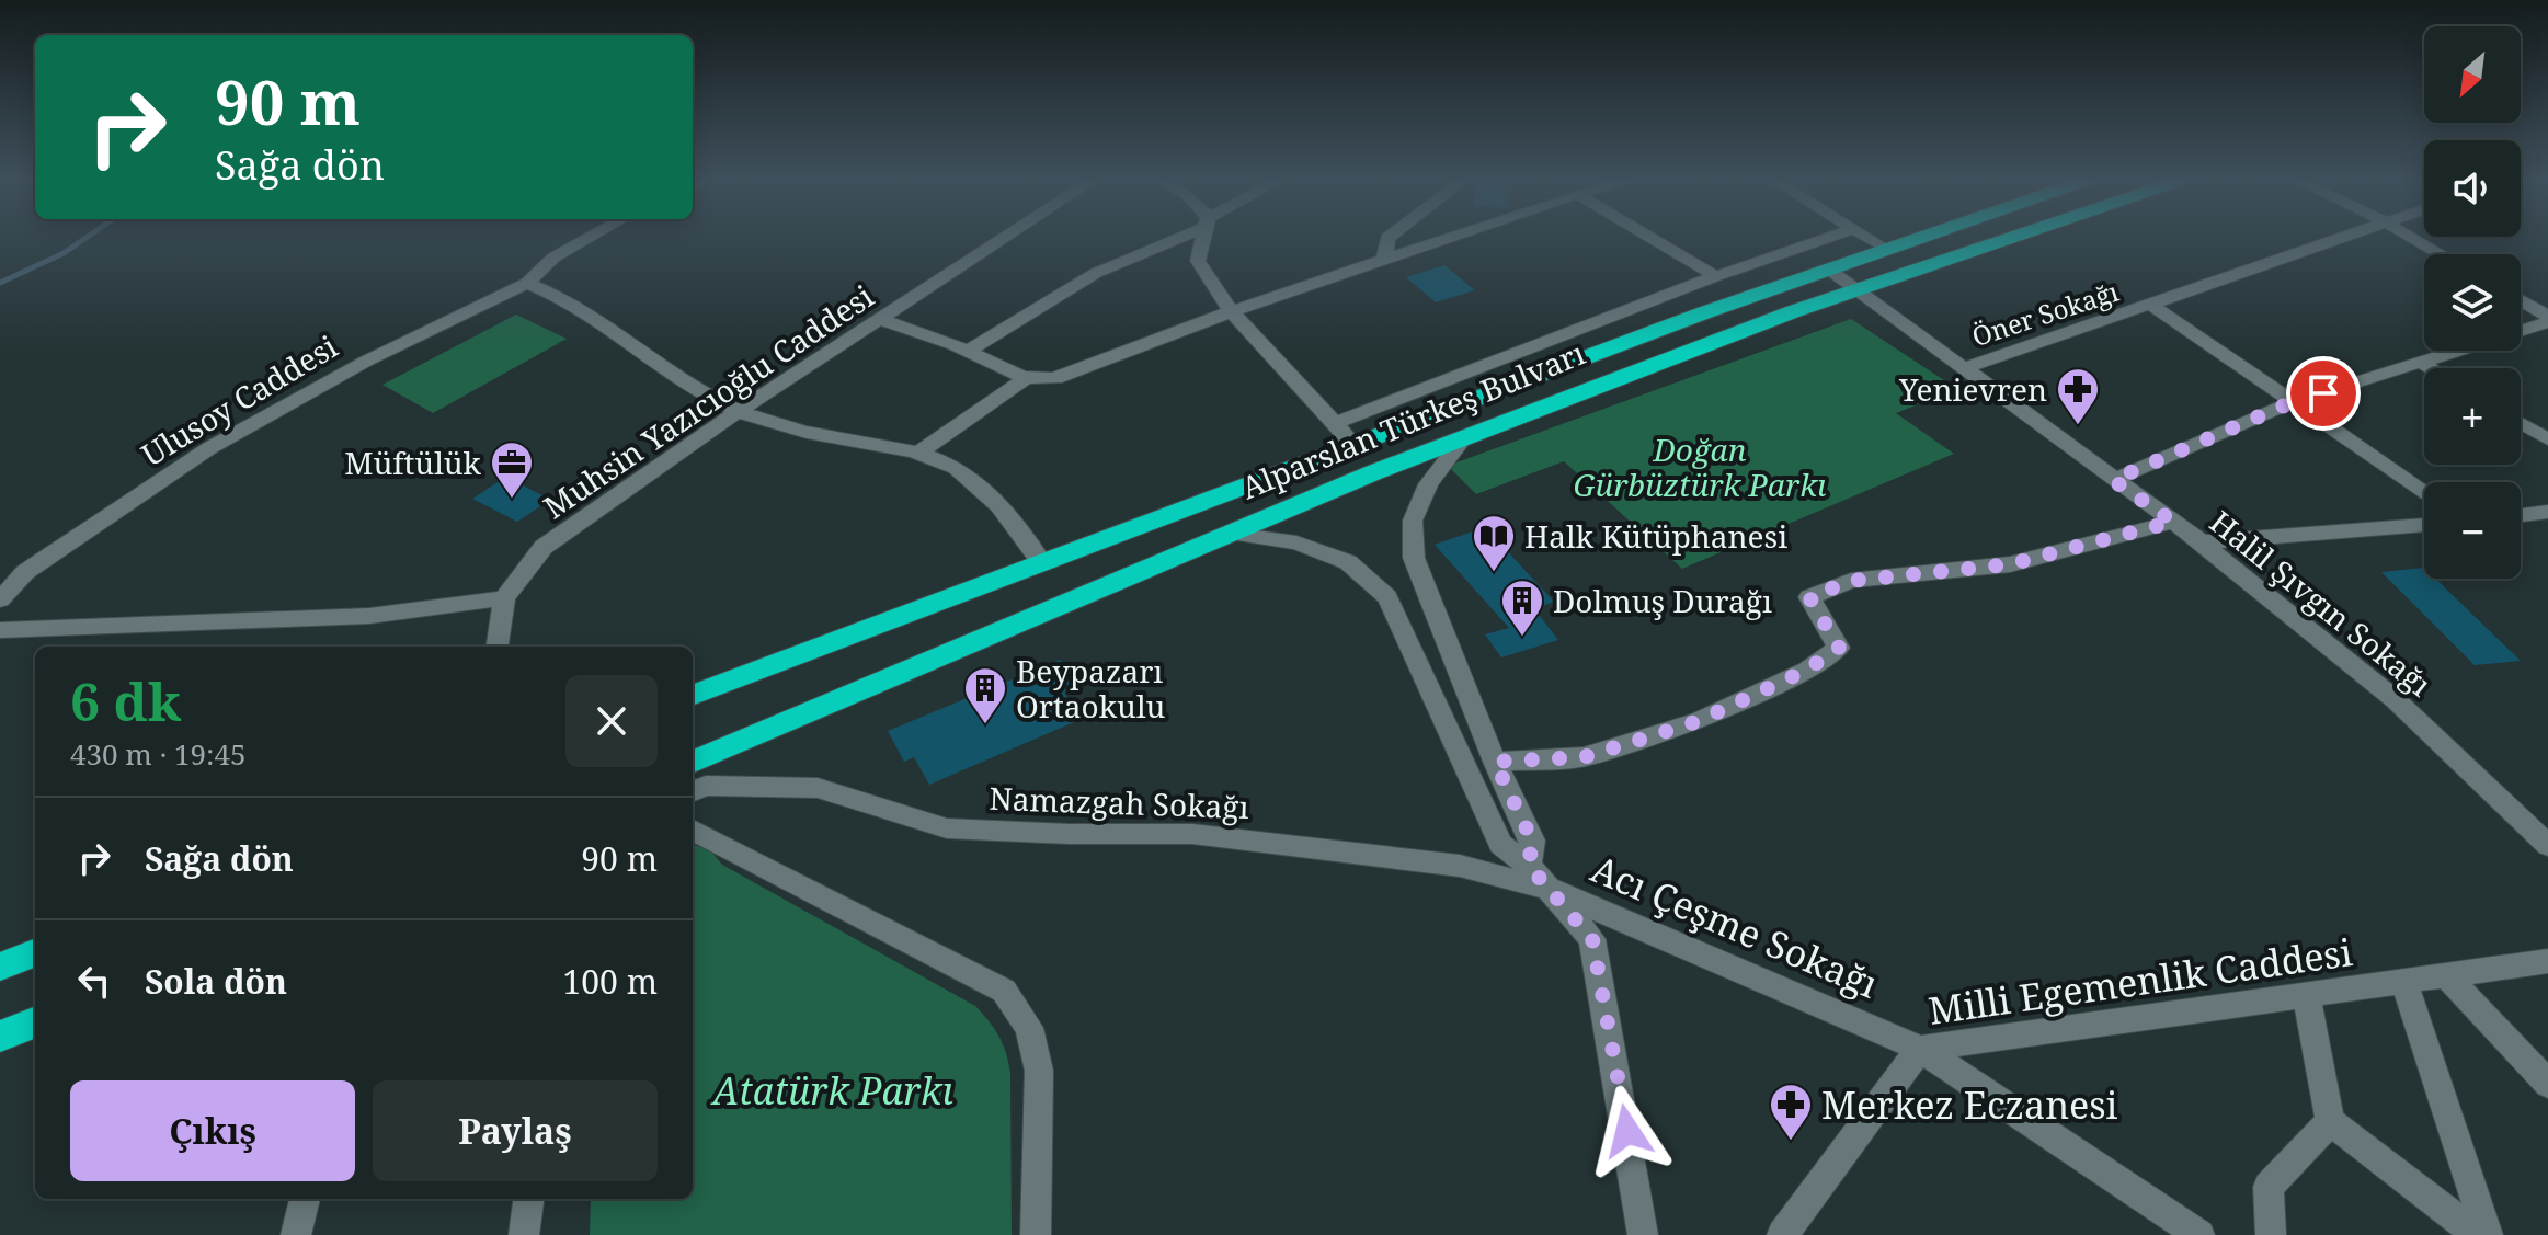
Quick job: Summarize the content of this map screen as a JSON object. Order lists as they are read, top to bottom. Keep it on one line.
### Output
{"streets":{"highway":["Alparslan Türkeş Bulvarı"],"street":["Öner Sokağı","Ulusoy Caddesi","Muhsin Yazıcıoğlu Caddesi","Halil Şıvgın Sokağı","Namazgah Sokağı","Acı Çeşme Sokağı","Milli Egemenlik Caddesi"]},"crossings":[["Öner Sokağı","Halil Şıvgın Sokağı"],["Alparslan Türkeş Bulvarı","Halil Şıvgın Sokağı"],["Namazgah Sokağı","Acı Çeşme Sokağı"],["Acı Çeşme Sokağı","Milli Egemenlik Caddesi"]],"parks":["Doğan Gürbüztürk Parkı","Atatürk Parkı"],"places":{"pharmacy":["Yenievren","Merkez Eczanesi"],"office":["Müftülük"],"library":["Halk Kütüphanesi"],"building":["Dolmuş Durağı","Beypazarı Ortaokulu"]},"north":"bottom left","page":{"map_buttons":["+","−"],"turn":["90 m","Sağa dön"],"heading":["6 dk","430 m · 19:45"],"list":[{"name":"Sağa dön","value":"90 m"},{"name":"Sola dön","value":"100 m"}],"buttons":["Çıkış","Paylaş"]}}
